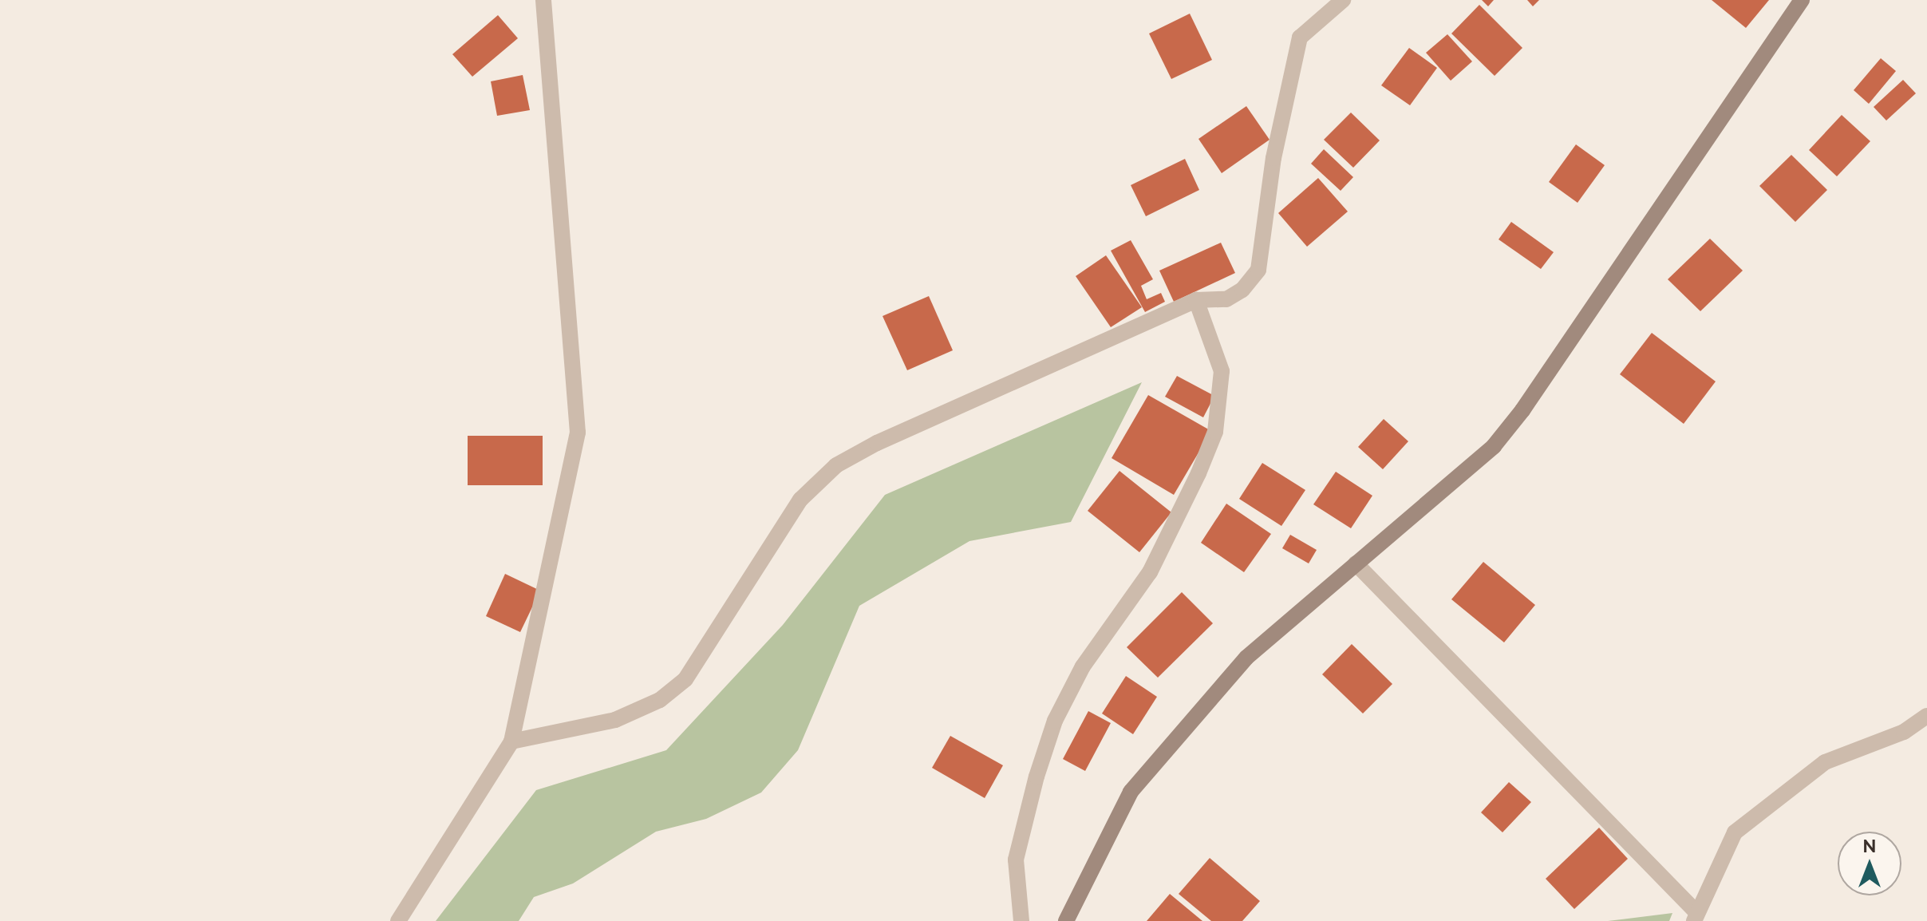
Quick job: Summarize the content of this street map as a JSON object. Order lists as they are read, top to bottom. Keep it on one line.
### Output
{"north":"top"}
